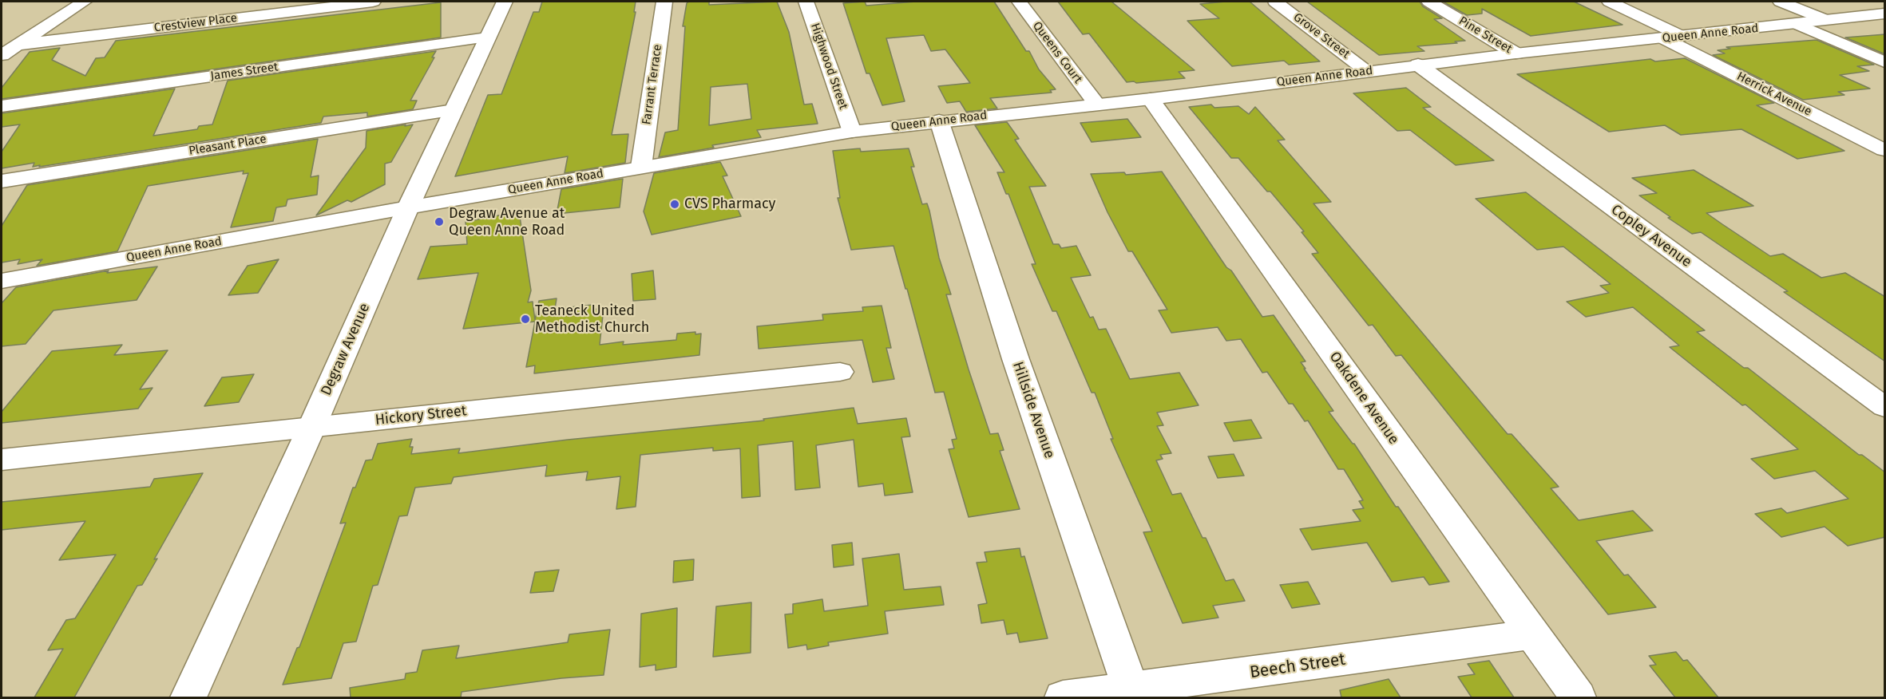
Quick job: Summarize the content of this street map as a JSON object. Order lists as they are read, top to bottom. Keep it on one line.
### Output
{"streets":{"street":["Crestview Place","Queen Anne Road","Pine Street","Grove Street","Queens Court","Highwood Street","James Street","Farrant Terrace","Herrick Avenue","Pleasant Place","Copley Avenue","Degraw Avenue","Oakdene Avenue","Hillside Avenue","Hickory Street","Beech Street"]},"crossings":[["Queen Anne Road","Pine Street"],["Queen Anne Road","Grove Street"],["Queen Anne Road","Queens Court"],["Queen Anne Road","Highwood Street"],["Queen Anne Road","Farrant Terrace"],["Queen Anne Road","Herrick Avenue"],["Queen Anne Road","Copley Avenue"],["Queen Anne Road","Degraw Avenue"],["Queen Anne Road","Oakdene Avenue"],["Queen Anne Road","Hillside Avenue"],["James Street","Degraw Avenue"],["Pleasant Place","Degraw Avenue"],["Degraw Avenue","Hickory Street"],["Oakdene Avenue","Beech Street"],["Hillside Avenue","Beech Street"]],"places":["CVS Pharmacy","Degraw Avenue at Queen Anne Road","Teaneck United Methodist Church"]}
